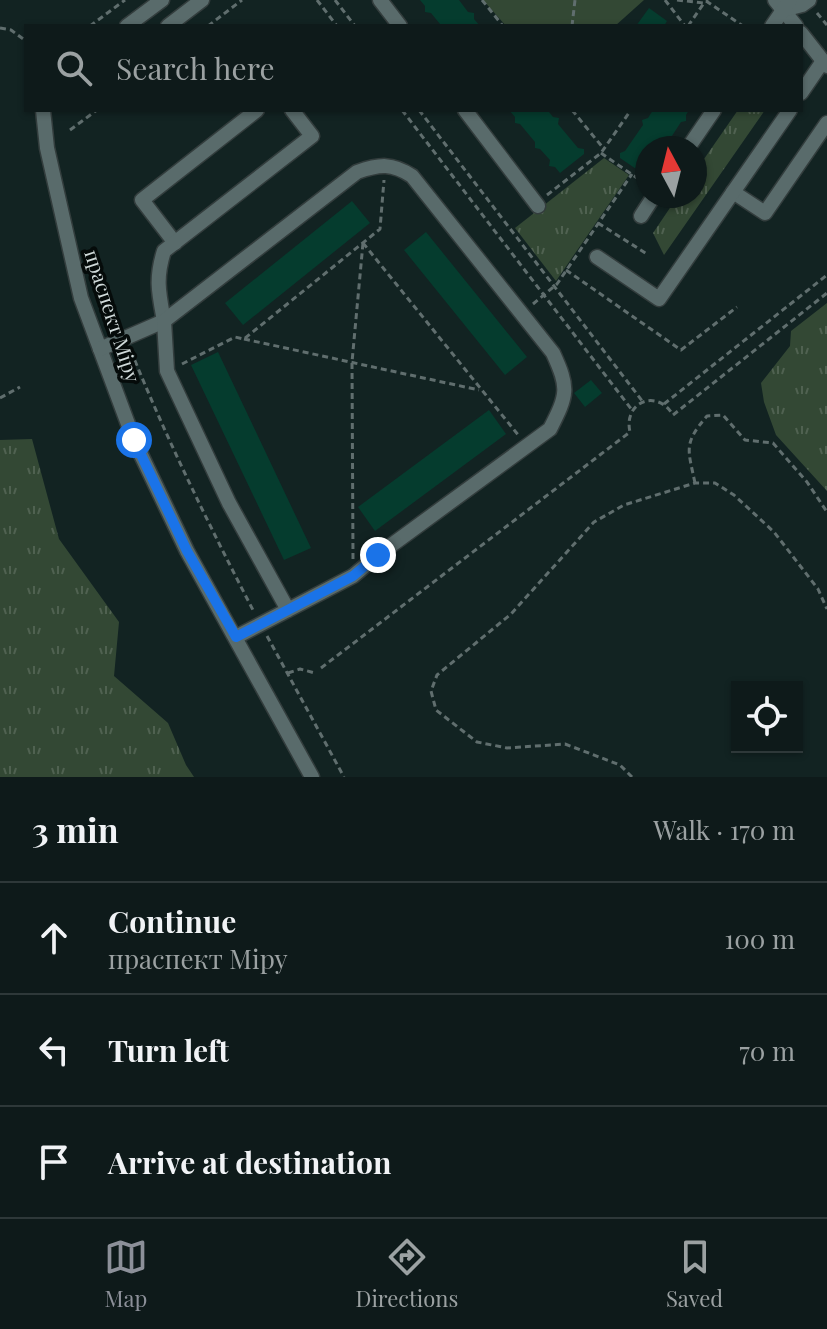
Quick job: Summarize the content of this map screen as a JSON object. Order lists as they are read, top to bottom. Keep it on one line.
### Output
{"streets":{"street":["праспект Міру"]},"north":"top","page":{"search":"Search here","heading":["3 min","Walk · 170 m"],"list":[["Continue","праспект Міру","100 m"],["Turn left","70 m"],"Arrive at destination"],"nav":["Map","Directions","Saved"]}}
